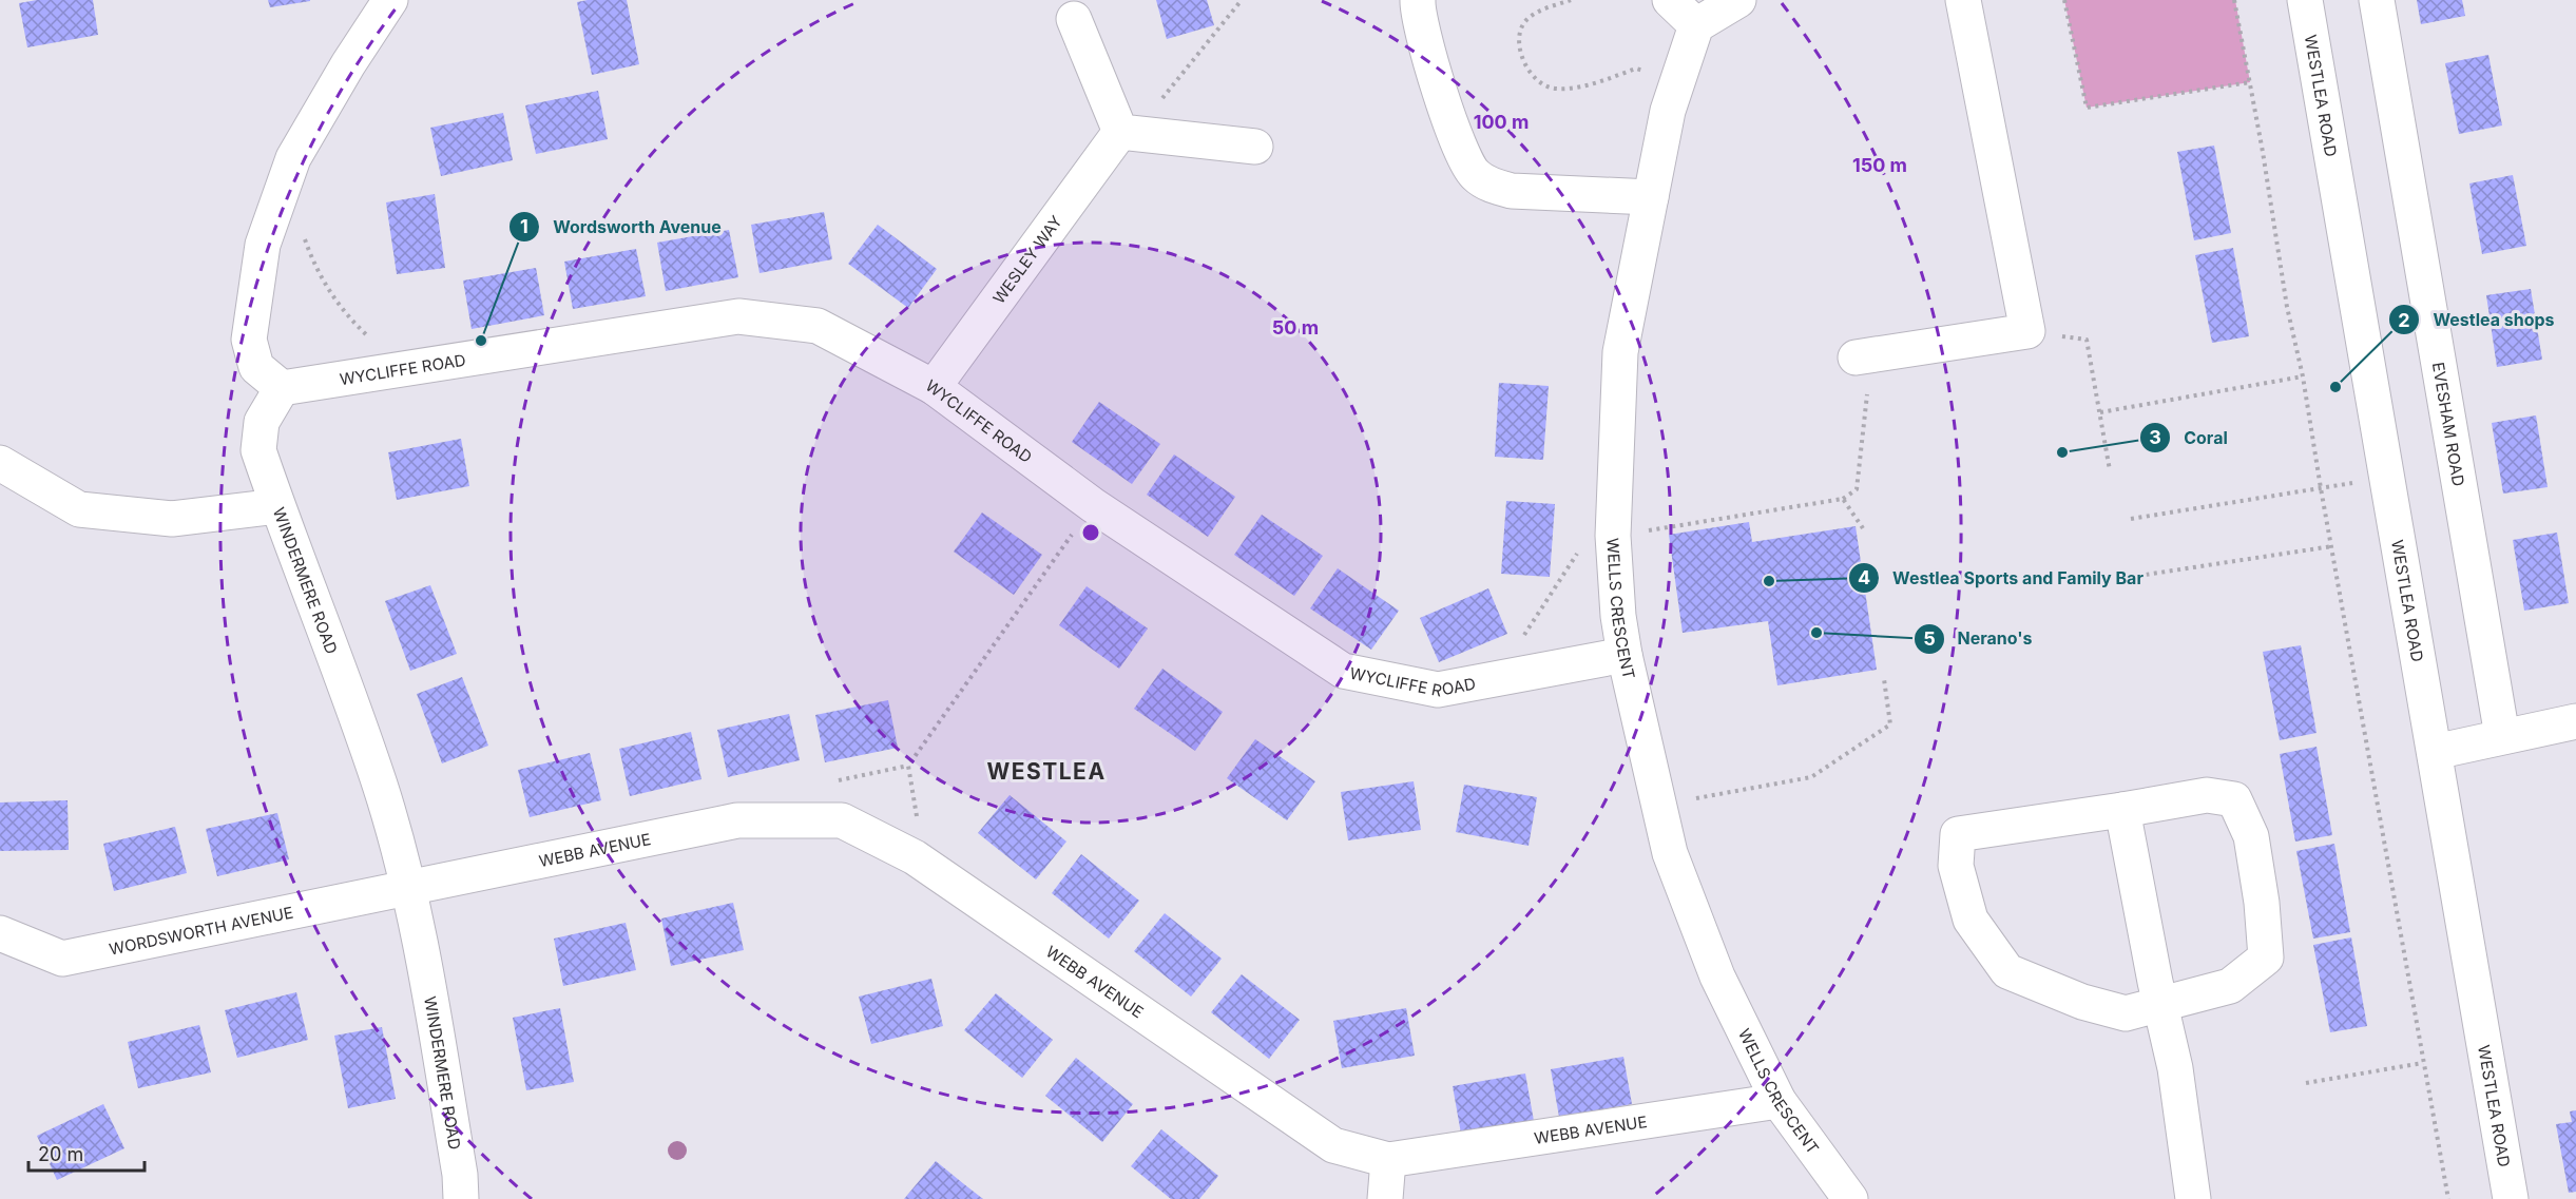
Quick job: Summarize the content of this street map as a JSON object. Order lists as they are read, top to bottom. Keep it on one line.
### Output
{"streets":{"street":["WESTLEA ROAD","WESLEY WAY","WYCLIFFE ROAD","EVESHAM ROAD","WINDERMERE ROAD","WELLS CRESCENT","WEBB AVENUE","WORDSWORTH AVENUE"]},"crossings":[["WESLEY WAY","WYCLIFFE ROAD"],["WYCLIFFE ROAD","WINDERMERE ROAD"],["WYCLIFFE ROAD","WELLS CRESCENT"],["WINDERMERE ROAD","WEBB AVENUE"],["WINDERMERE ROAD","WORDSWORTH AVENUE"],["WELLS CRESCENT","WEBB AVENUE"],["WEBB AVENUE","WORDSWORTH AVENUE"]],"districts":["WESTLEA"],"places":["Wordsworth Avenue","Westlea shops","Coral","Westlea Sports and Family Bar","Nerano's"],"scale_bar":"20 m","rings":["100 m","150 m","50 m"]}
